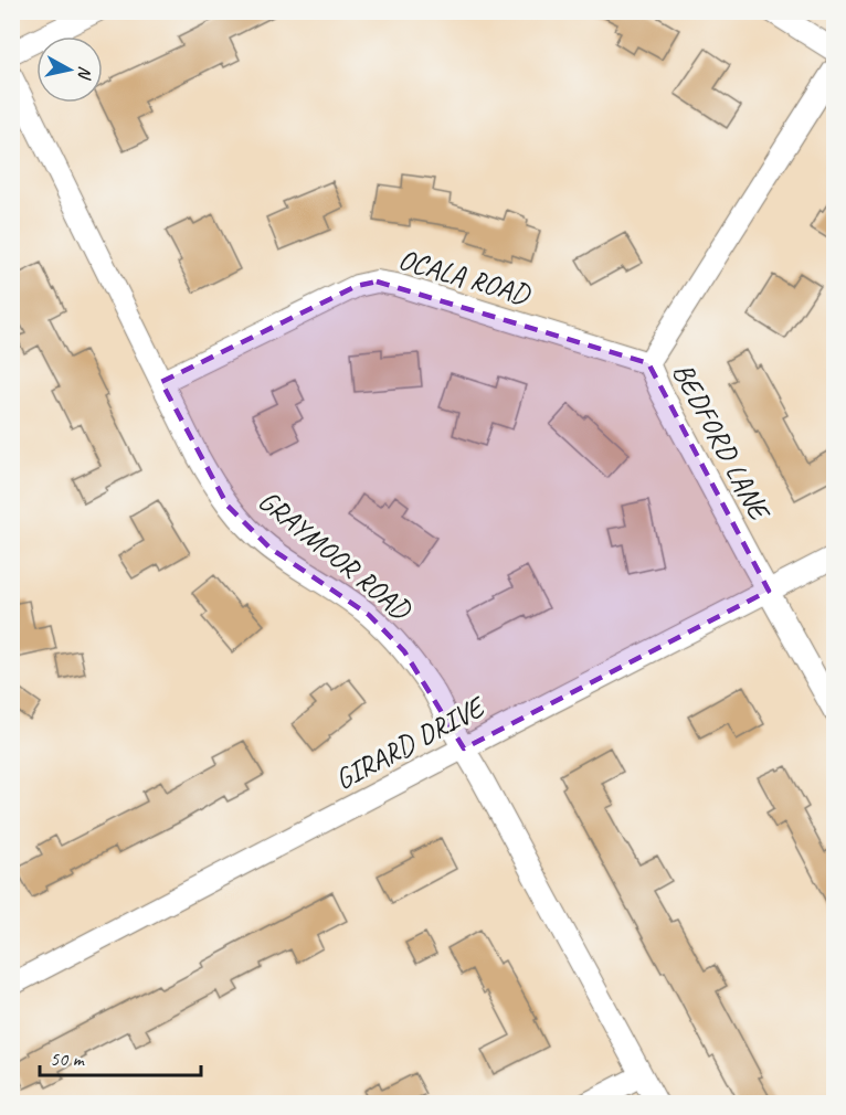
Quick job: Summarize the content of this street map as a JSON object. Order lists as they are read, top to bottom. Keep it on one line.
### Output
{"streets":{"street":["OCALA ROAD","BEDFORD LANE","GRAYMOOR ROAD","GIRARD DRIVE"]},"crossings":[["OCALA ROAD","BEDFORD LANE"],["OCALA ROAD","GRAYMOOR ROAD"],["BEDFORD LANE","GIRARD DRIVE"],["GRAYMOOR ROAD","GIRARD DRIVE"]],"scale_bar":"50 m","north":"right"}
